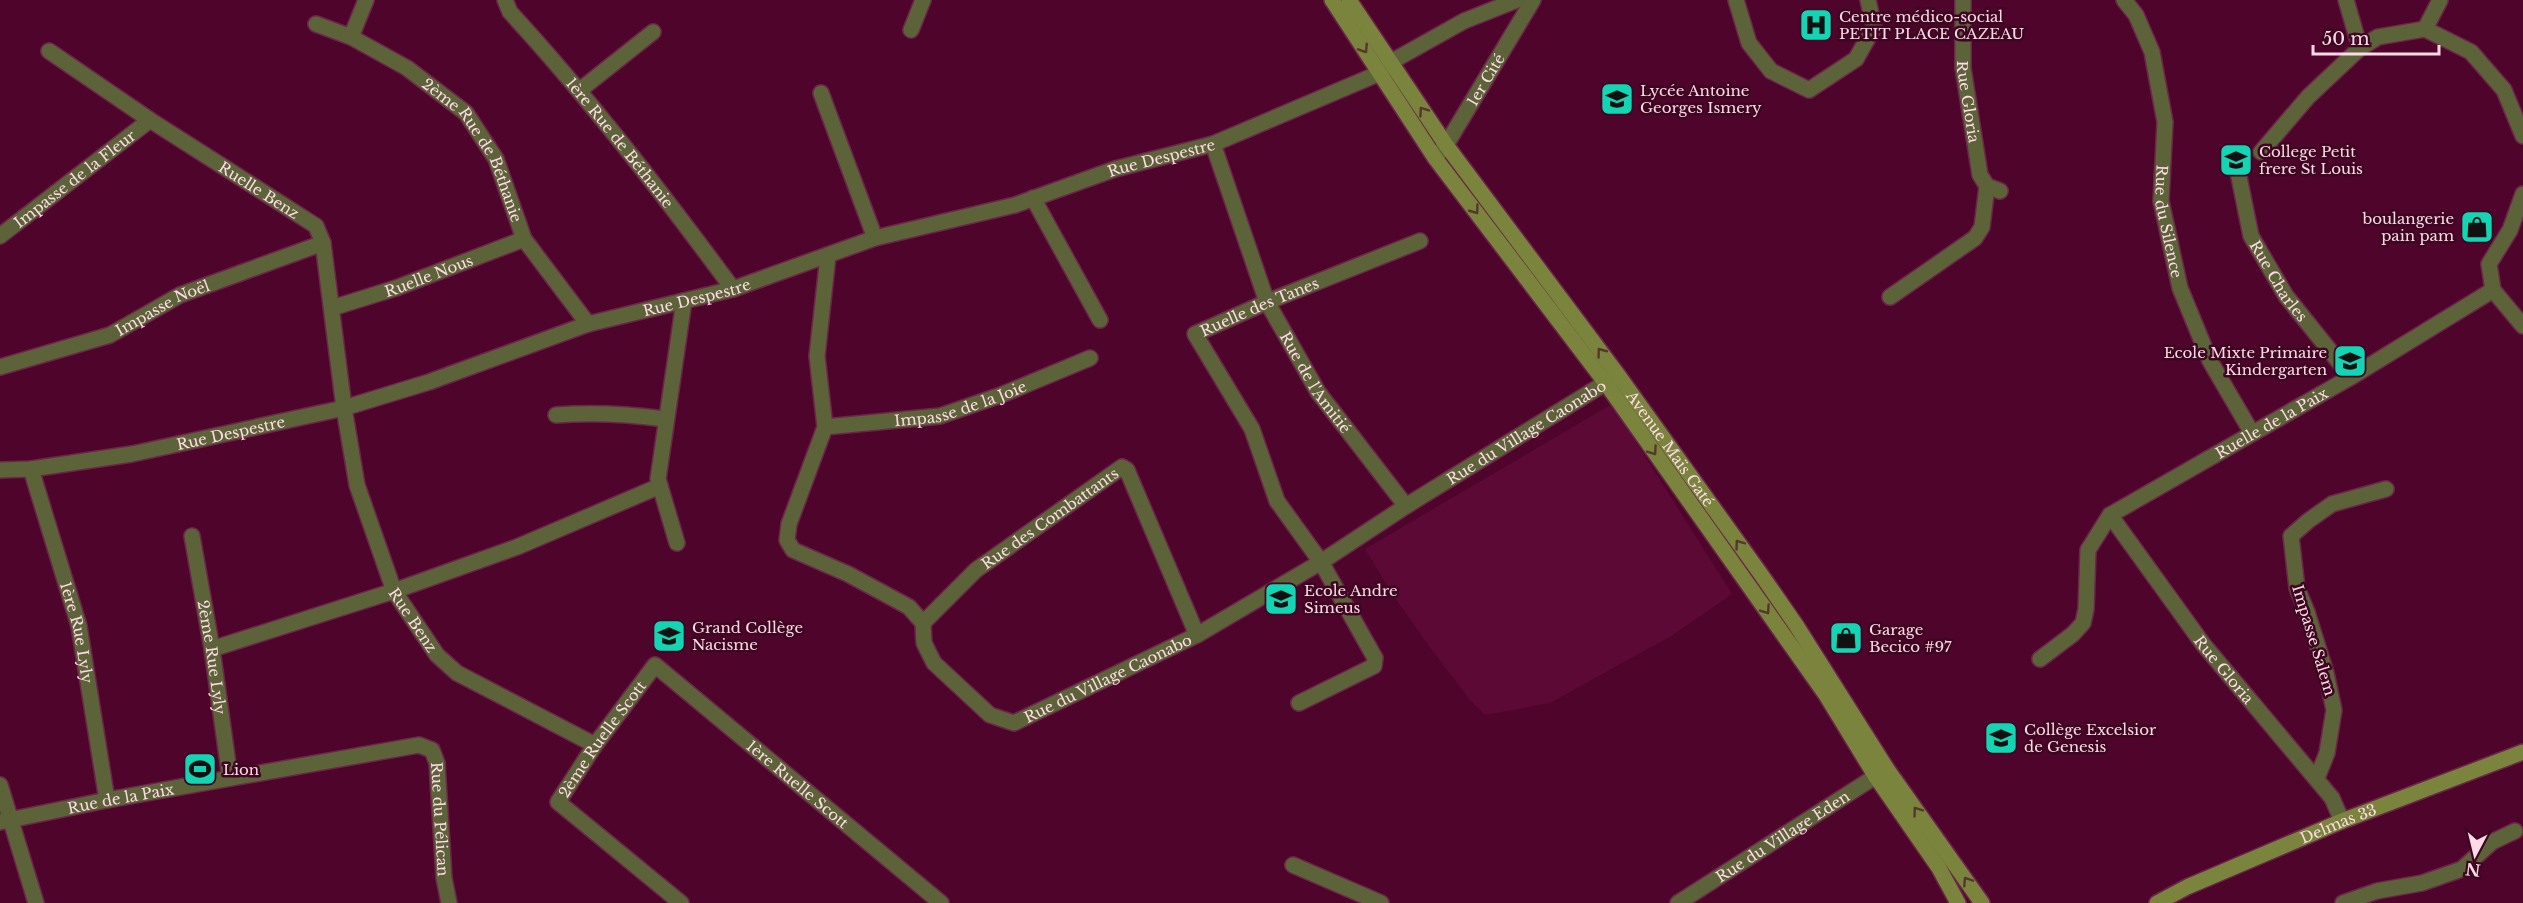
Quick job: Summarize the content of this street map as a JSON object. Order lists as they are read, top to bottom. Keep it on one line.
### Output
{"streets":{"street":["1er Cité","Rue Gloria","1ère Rue de Béthanie","2ème Rue de Béthanie","Rue Despestre","Impasse de la Fleur","Ruelle Benz","Rue du Silence","Ruelle Nous","Rue Charles","Ruelle des Tanes","Impasse Noël","Rue de l'Amitié","Impasse de la Joie","Ruelle de la Paix","Rue du Village Caonabo","Avenue Maïs Gaté","Rue des Combattants","Rue Benz","1ère Rue Lyly","Impasse Salem","2ème Rue Lyly","2ème Ruelle Scott","1ère Ruelle Scott","Rue de la Paix","Rue du Pélican","Delmas 33","Rue du Village Eden"]},"crossings":[["1er Cité","Avenue Maïs Gaté"],["Rue Gloria","Ruelle de la Paix"],["Rue Gloria","Impasse Salem"],["Rue Gloria","Delmas 33"],["1ère Rue de Béthanie","Rue Despestre"],["2ème Rue de Béthanie","Rue Despestre"],["2ème Rue de Béthanie","Ruelle Nous"],["Rue Despestre","Ruelle Benz"],["Rue Despestre","Rue de l'Amitié"],["Rue Despestre","Avenue Maïs Gaté"],["Rue Despestre","Rue Benz"],["Rue Despestre","1ère Rue Lyly"],["Impasse de la Fleur","Ruelle Benz"],["Ruelle Benz","Ruelle Nous"],["Ruelle Benz","Impasse Noël"],["Ruelle Benz","Rue Benz"],["Rue du Silence","Ruelle de la Paix"],["Rue Charles","Ruelle de la Paix"],["Ruelle des Tanes","Rue de l'Amitié"],["Ruelle des Tanes","Rue du Village Caonabo"],["Rue de l'Amitié","Rue du Village Caonabo"],["Rue du Village Caonabo","Avenue Maïs Gaté"],["Rue du Village Caonabo","Rue des Combattants"],["Avenue Maïs Gaté","Rue du Village Eden"],["Rue Benz","2ème Ruelle Scott"],["1ère Rue Lyly","Rue de la Paix"],["2ème Rue Lyly","Rue de la Paix"],["2ème Ruelle Scott","1ère Ruelle Scott"],["Rue de la Paix","Rue du Pélican"]],"places":{"hospital":["Centre médico-social PETIT PLACE CAZEAU"],"school or university":["Lycée Antoine Georges Ismery","College Petit frere St Louis","Ecole Mixte Primaire Kindergarten","Ecole Andre Simeus","Grand Collège Nacisme","Collège Excelsior de Genesis"],"shop":["boulangerie pain pam","Garage Becico #97"],"sports":["Lion"]},"scale_bar":"50 m","north":"bottom"}
